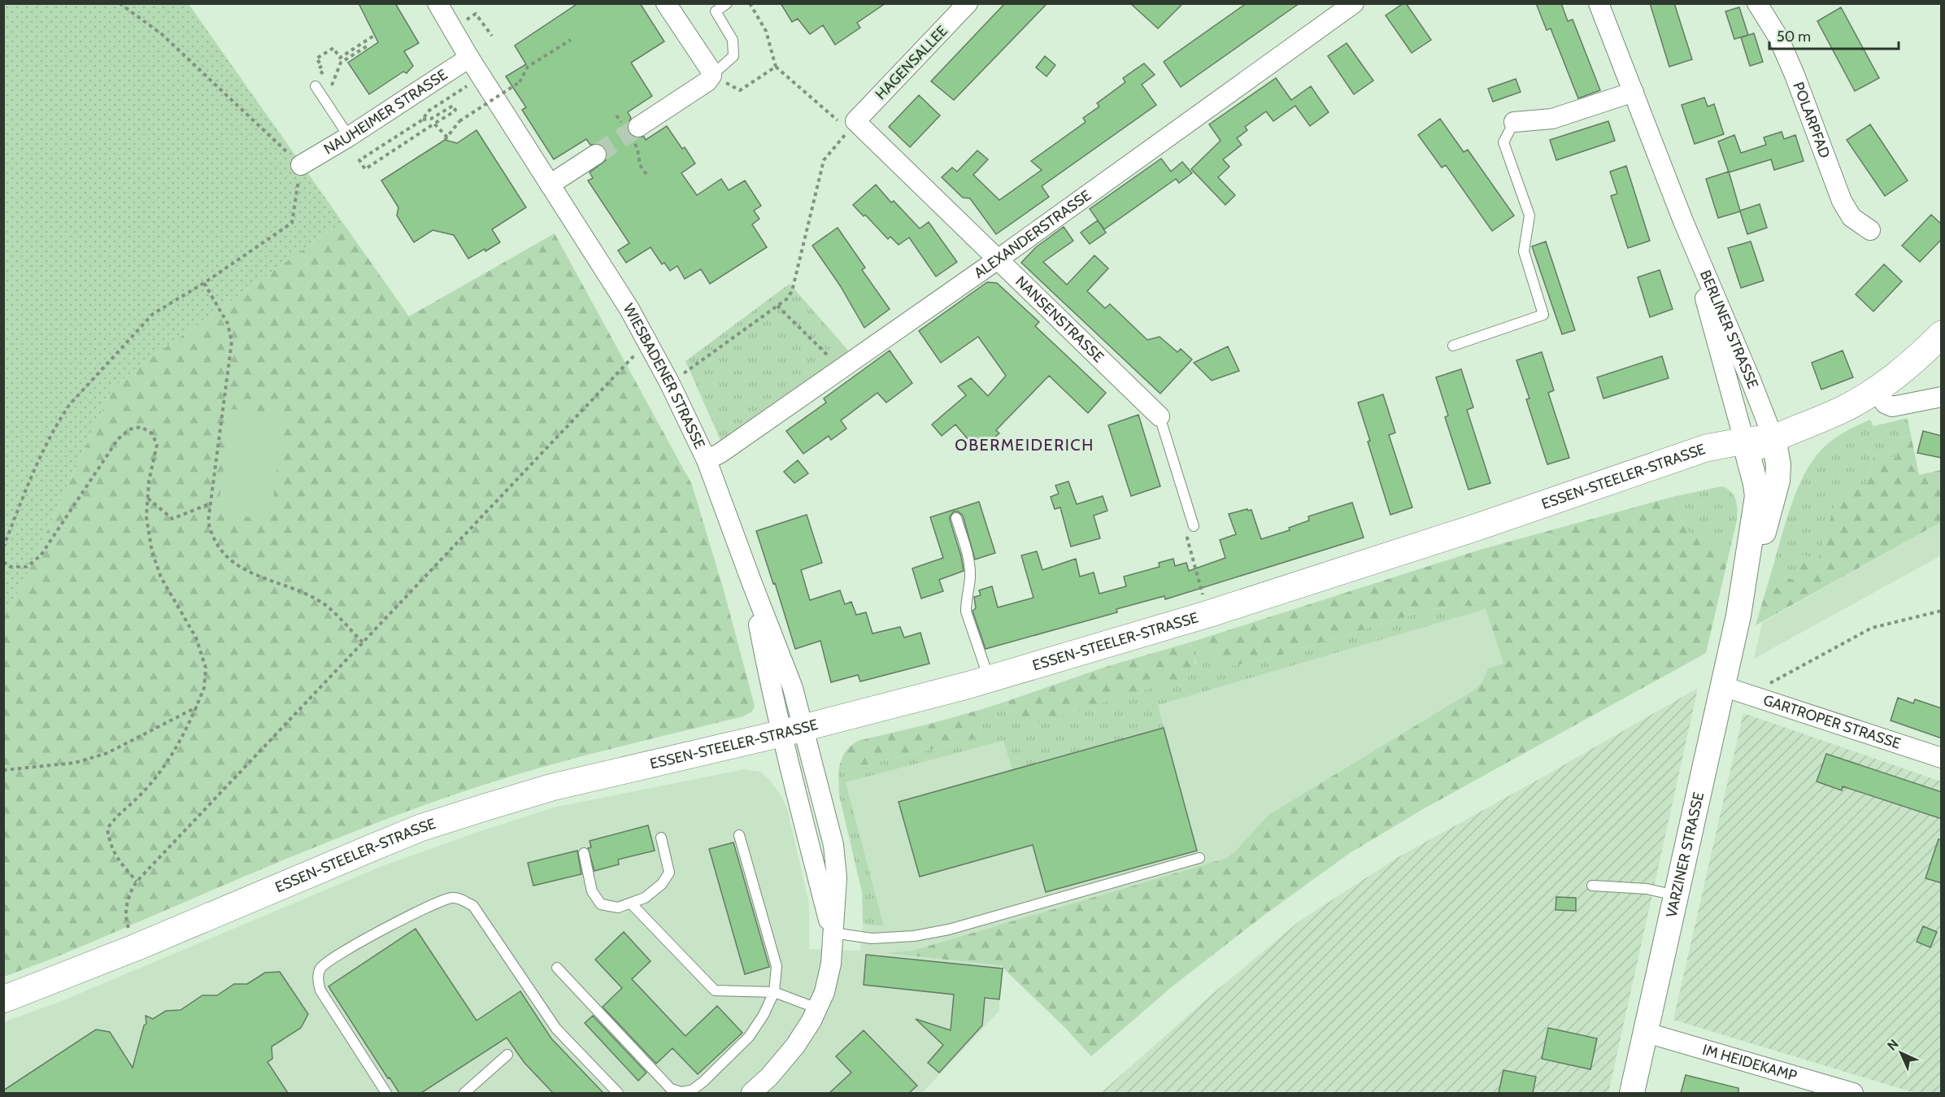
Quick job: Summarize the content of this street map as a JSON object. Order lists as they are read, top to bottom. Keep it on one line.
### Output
{"streets":{"main road":["ESSEN-STEELER-STRASSE"],"street":["HAGENSALLEE","NAUHEIMER STRASSE","POLARPFAD","ALEXANDERSTRASSE","NANSENSTRASSE","BERLINER STRASSE","WIESBADENER STRASSE","GARTROPER STRASSE","VARZINER STRASSE","IM HEIDEKAMP"]},"crossings":[["HAGENSALLEE","NANSENSTRASSE"],["NAUHEIMER STRASSE","WIESBADENER STRASSE"],["ALEXANDERSTRASSE","NANSENSTRASSE"],["ALEXANDERSTRASSE","WIESBADENER STRASSE"],["BERLINER STRASSE","ESSEN-STEELER-STRASSE"],["BERLINER STRASSE","VARZINER STRASSE"],["WIESBADENER STRASSE","ESSEN-STEELER-STRASSE"],["ESSEN-STEELER-STRASSE","VARZINER STRASSE"],["GARTROPER STRASSE","VARZINER STRASSE"],["VARZINER STRASSE","IM HEIDEKAMP"]],"districts":["OBERMEIDERICH"],"scale_bar":"50 m","north":"top left"}
